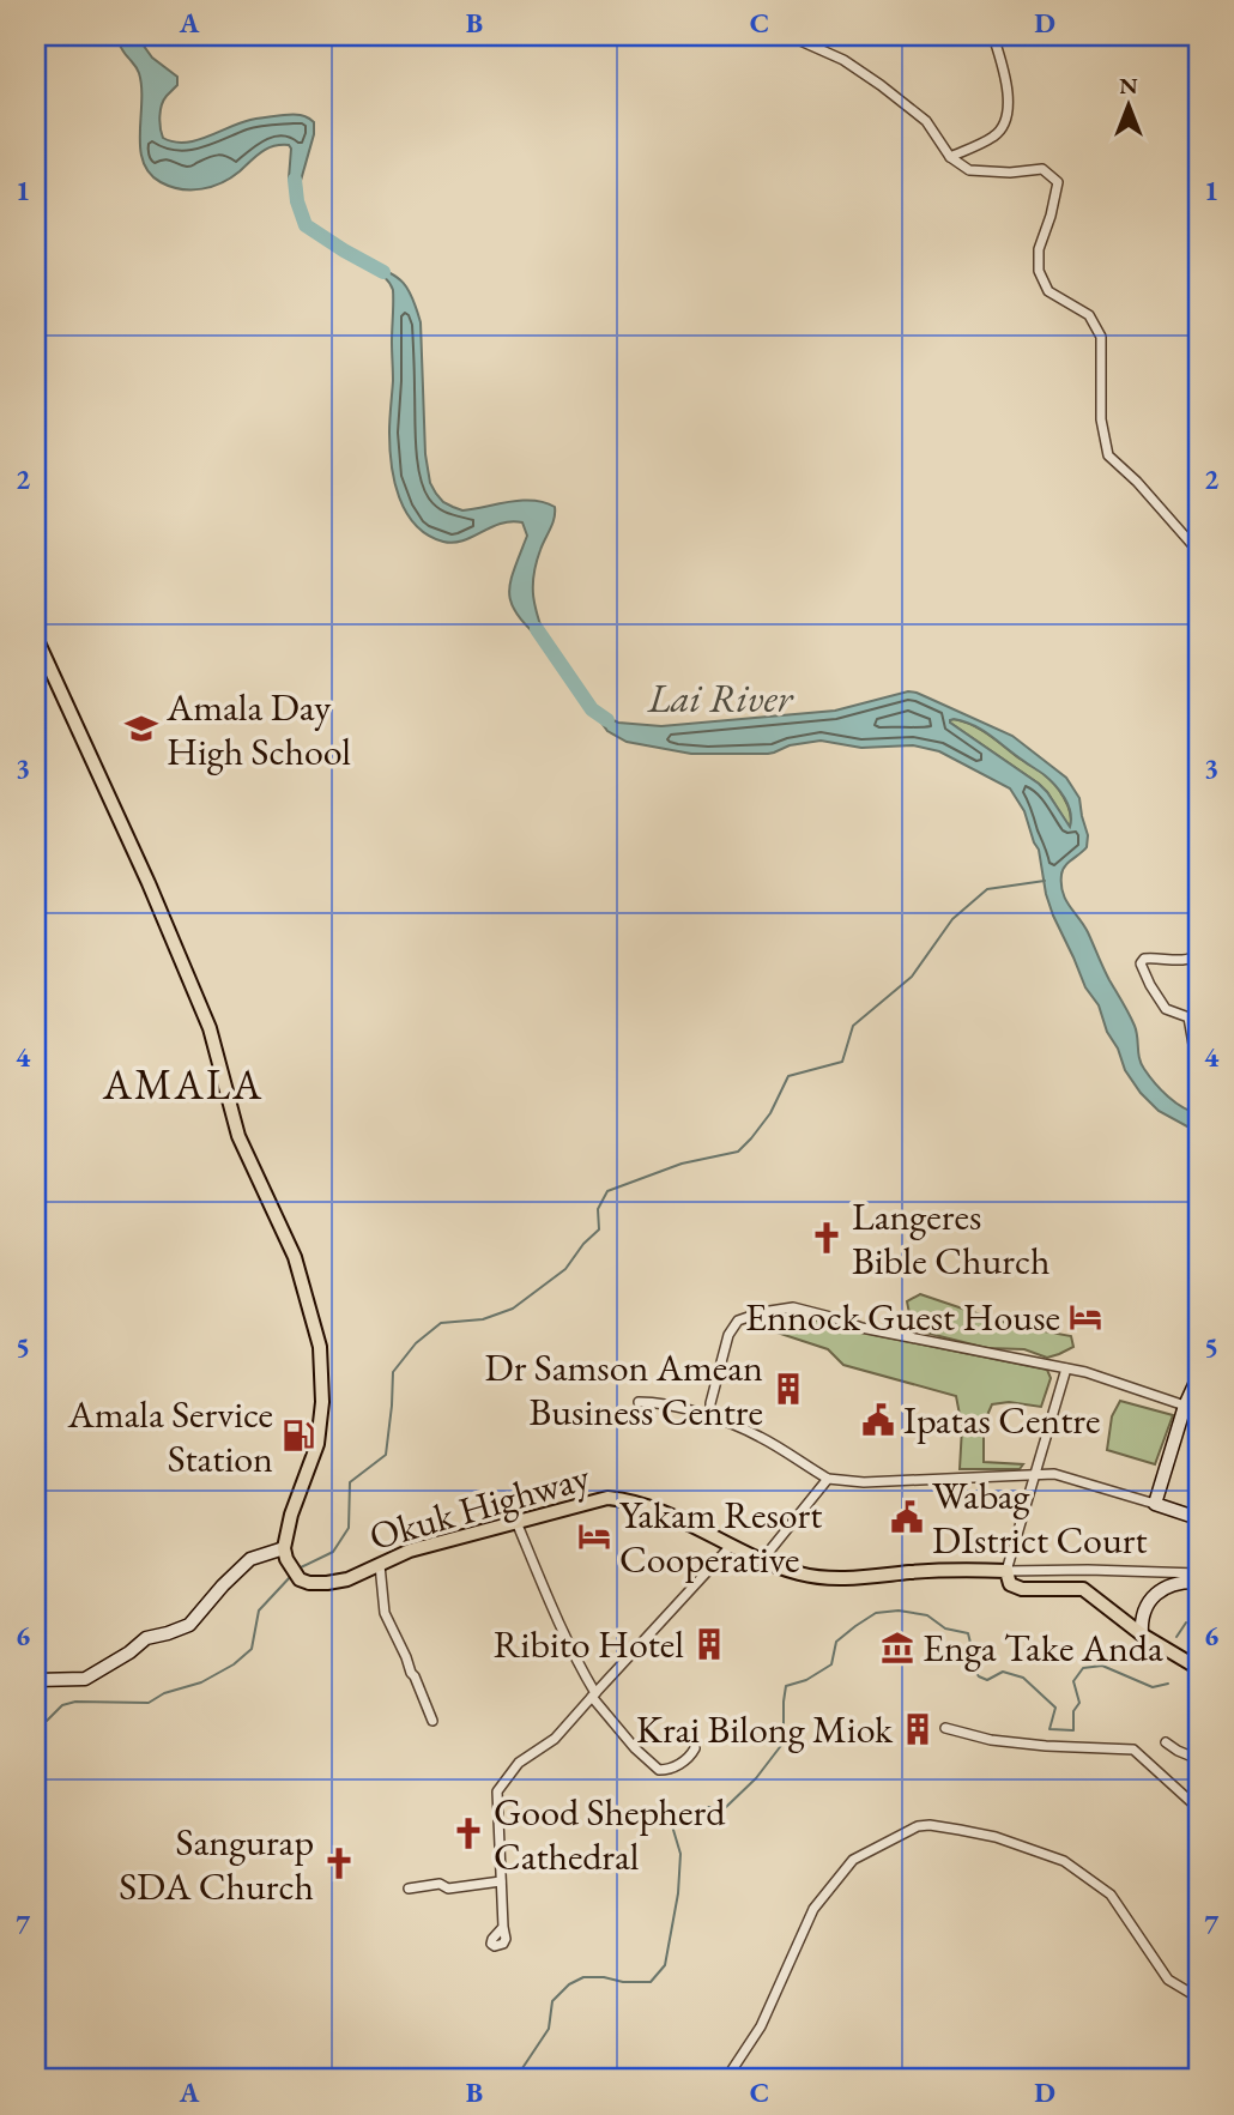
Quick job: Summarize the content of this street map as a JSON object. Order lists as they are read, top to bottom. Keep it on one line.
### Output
{"streets":{"main road":["Okuk Highway"]},"districts":["AMALA"],"water":["Lai River"],"places":{"school or university":["Amala Day High School"],"church":["Langeres Bible Church","Good Shepherd Cathedral","Sangurap SDA Church"],"hotel":["Ennock Guest House","Yakam Resort Cooperative"],"building":["Dr Samson Amean Business Centre","Ribito Hotel","Krai Bilong Miok"],"public building":["Ipatas Centre","Wabag DIstrict Court"],"fuel station":["Amala Service Station"],"museum":["Enga Take Anda"]},"north":"top","grid":{"columns":["A","B","C","D"],"rows":["1","2","3","4","5","6","7"]}}
